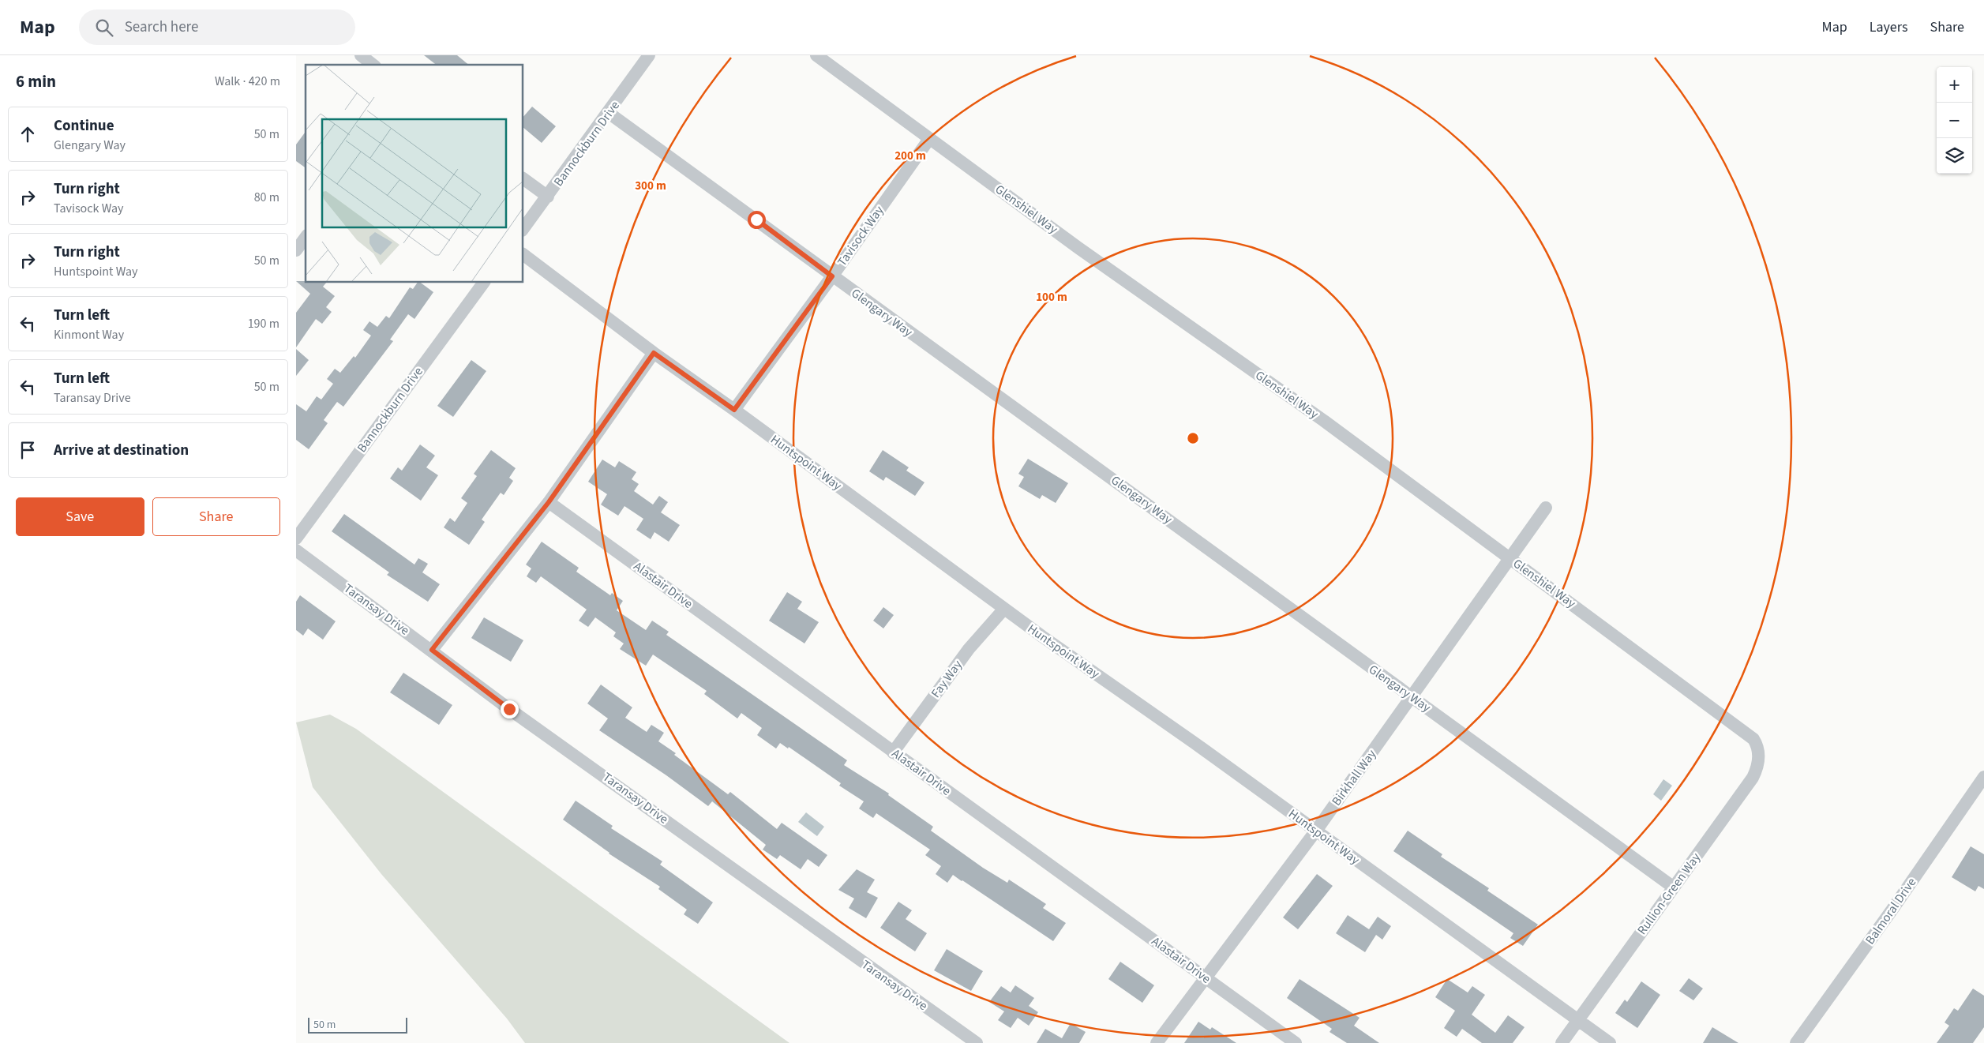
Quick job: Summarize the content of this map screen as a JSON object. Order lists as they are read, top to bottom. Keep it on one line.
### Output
{"streets":{"street":["Bannockburn Drive","Glenshiel Way","Tavisock Way","Glengary Way","Huntspoint Way","Alastair Drive","Taransay Drive","Fay Way","Birkhall Way","Rullion-Green Way","Balmoral Drive"]},"crossings":[["Bannockburn Drive","Glengary Way"],["Glenshiel Way","Tavisock Way"],["Glenshiel Way","Birkhall Way"],["Glenshiel Way","Rullion-Green Way"],["Tavisock Way","Glengary Way"],["Tavisock Way","Huntspoint Way"],["Glengary Way","Birkhall Way"],["Glengary Way","Rullion-Green Way"],["Huntspoint Way","Fay Way"],["Huntspoint Way","Birkhall Way"],["Huntspoint Way","Rullion-Green Way"],["Alastair Drive","Fay Way"],["Alastair Drive","Birkhall Way"]],"scale_bar":"50 m","page":{"header":"Map","search":"Search here","nav":["Map","Layers","Share"],"heading":["6 min","Walk · 420 m"],"map_buttons":["+","−"],"list":[["Continue","Glengary Way","50 m"],["Turn right","Tavisock Way","80 m"],["Turn right","Huntspoint Way","50 m"],["Turn left","Kinmont Way","190 m"],["Turn left","Taransay Drive","50 m"],"Arrive at destination"],"buttons":["Save","Share"],"scale":"50 m"},"rings":["200 m","300 m","100 m"]}
